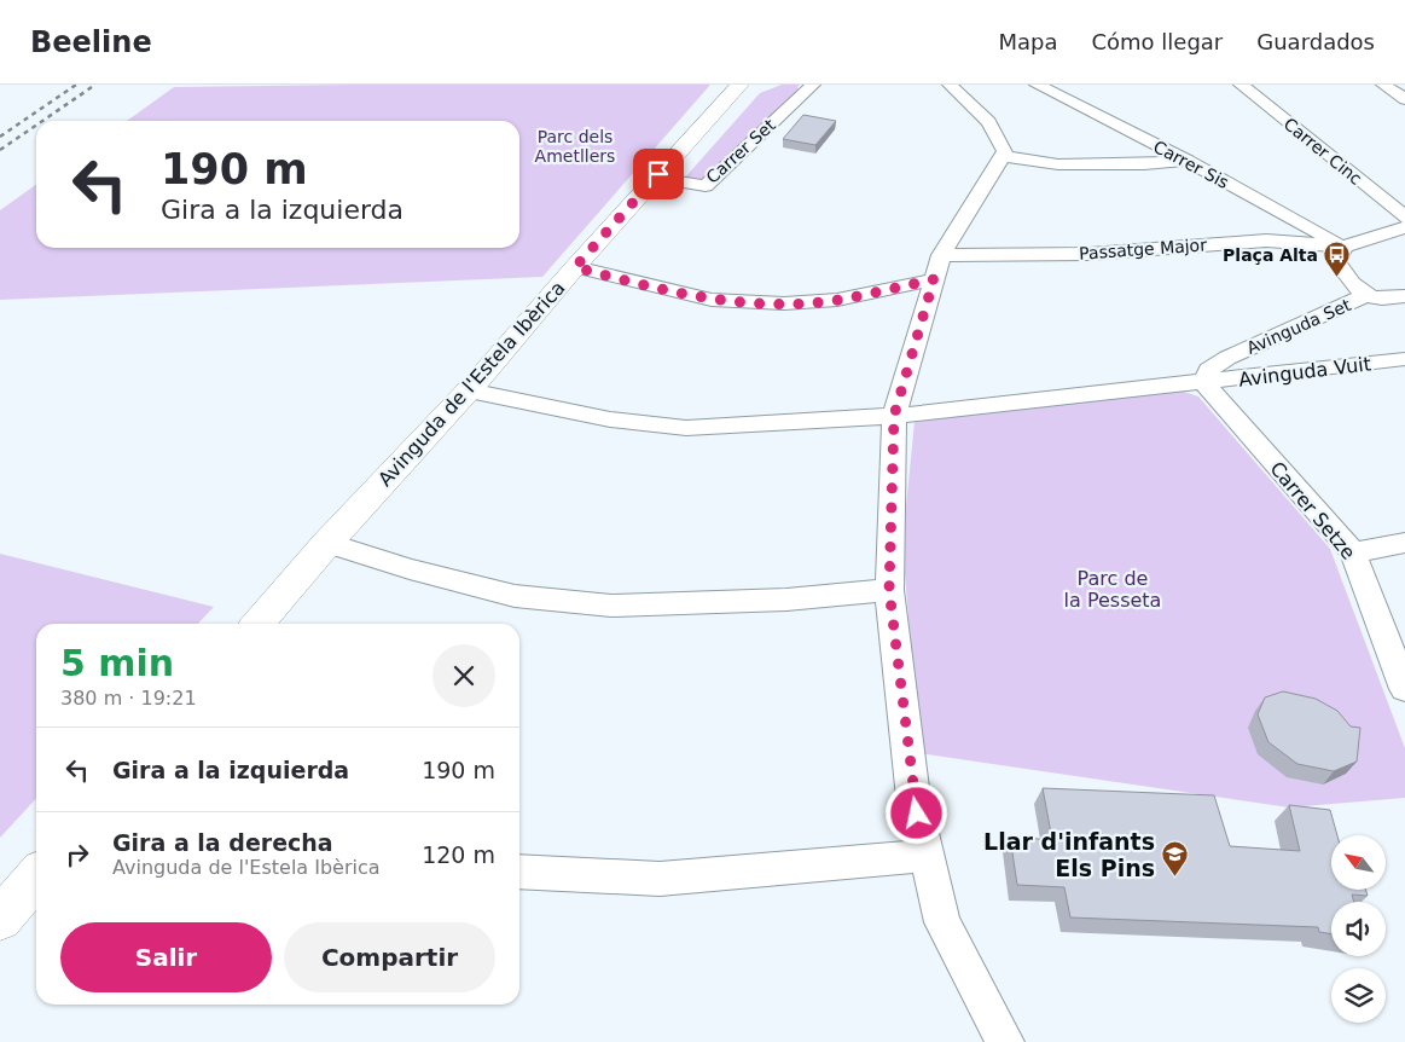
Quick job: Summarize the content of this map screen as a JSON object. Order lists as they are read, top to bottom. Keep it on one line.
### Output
{"streets":{"main road":["Avinguda de l'Estela Ibèrica"],"street":["Carrer Set","Carrer Cinc","Carrer Sis","Passatge Major","Avinguda Set","Avinguda Vuit","Carrer Setze"]},"crossings":[["Carrer Set","Avinguda de l'Estela Ibèrica"],["Carrer Sis","Passatge Major"],["Avinguda Set","Avinguda Vuit"],["Avinguda Set","Carrer Setze"],["Avinguda Vuit","Avinguda de l'Estela Ibèrica"],["Avinguda Vuit","Carrer Setze"]],"parks":["Parc dels Ametllers","Parc de la Pesseta"],"places":{"bus stop":["Plaça Alta"],"school or university":["Llar d'infants Els Pins"]},"north":"top left","page":{"header":"Beeline","nav":["Mapa","Cómo llegar","Guardados"],"turn":["190 m","Gira a la izquierda"],"heading":["5 min","380 m · 19:21"],"list":[{"name":"Gira a la izquierda","value":"190 m"},{"name":"Gira a la derecha","note":"Avinguda de l'Estela Ibèrica","value":"120 m"}],"buttons":["Salir","Compartir"]}}
